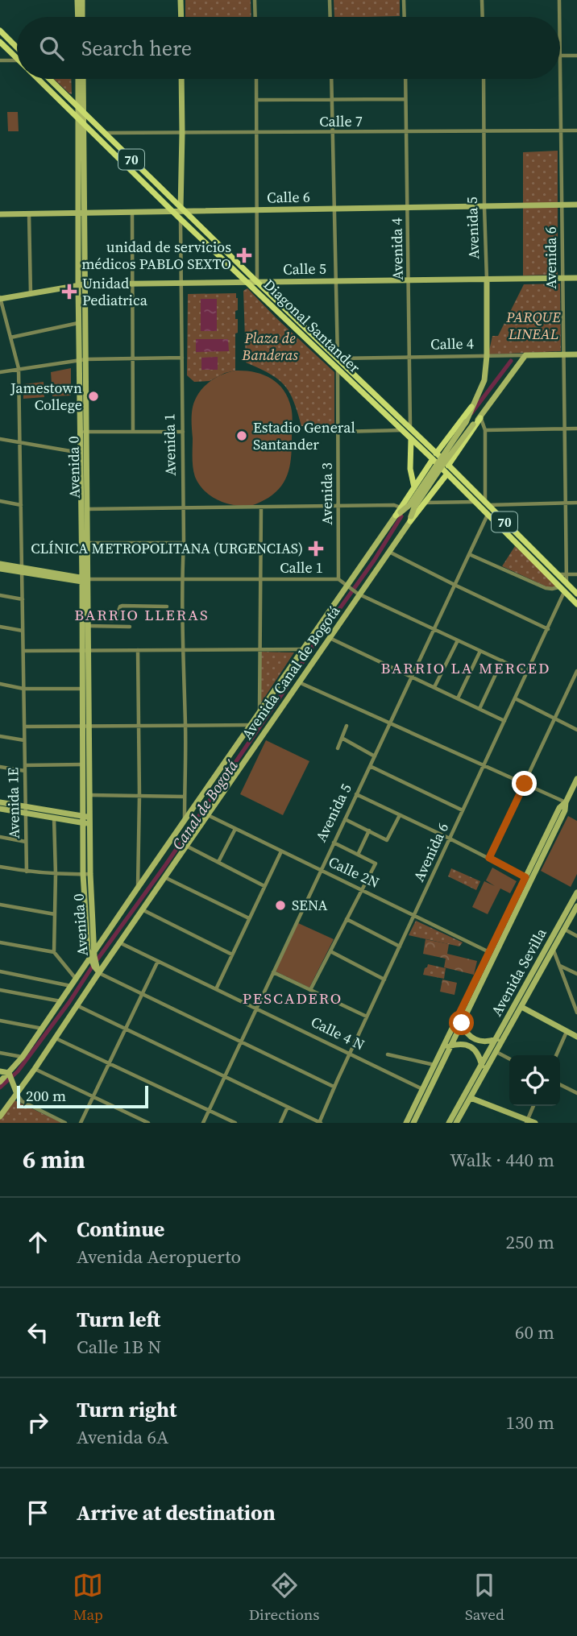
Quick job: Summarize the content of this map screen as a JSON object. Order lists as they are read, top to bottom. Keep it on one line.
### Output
{"streets":{"main road":["70","Diagonal Santander"],"street":["Calle 7","Calle 6","Avenida 5","Avenida 4","Avenida 6","Calle 5","Calle 4","Avenida 1","Avenida 0","Avenida 3","Calle 1","Avenida Canal de Bogotá","Avenida 1E","Calle 2N","Avenida Sevilla","Calle 4 N"]},"crossings":[["Calle 7","Avenida 5"],["Calle 7","Avenida 4"],["Calle 7","Avenida 6"],["Calle 7","Diagonal Santander"],["Calle 7","Avenida 3"],["Calle 6","Avenida 5"],["Calle 6","Avenida 4"],["Calle 6","Avenida 6"],["Calle 6","Diagonal Santander"],["Calle 6","Avenida 0"],["Calle 6","Avenida 3"],["Avenida 5","Calle 5"],["Avenida 5","Diagonal Santander"],["Avenida 5","Calle 4"],["Avenida 5","Calle 1"],["Avenida 5","Avenida Canal de Bogotá"],["Avenida 5","Calle 2N"],["Avenida 5","Calle 4 N"],["Avenida 4","Calle 5"],["Avenida 4","Diagonal Santander"],["Avenida 4","Calle 4"],["Avenida 6","Calle 5"],["Avenida 6","Diagonal Santander"],["Avenida 6","Calle 4"],["Avenida 6","Calle 1"],["Avenida 6","Calle 2N"],["Avenida 6","Calle 4 N"],["Calle 5","Diagonal Santander"],["Calle 5","Avenida 1"],["Calle 5","Avenida 0"],["Calle 5","Avenida 3"],["Calle 5","Avenida 1E"],["Diagonal Santander","Calle 4"],["Diagonal Santander","Avenida 1"],["Diagonal Santander","Avenida 0"],["Diagonal Santander","Avenida 3"],["Calle 4","Avenida 3"],["Calle 4","Avenida Canal de Bogotá"],["Avenida 1","Calle 1"],["Avenida 1","Avenida Canal de Bogotá"],["Avenida 0","Calle 1"],["Avenida 0","Avenida Canal de Bogotá"],["Avenida 3","Calle 1"],["Calle 1","Avenida Canal de Bogotá"],["Avenida Canal de Bogotá","Calle 2N"],["Avenida Canal de Bogotá","Calle 4 N"]],"districts":["BARRIO LLERAS","BARRIO LA MERCED","PESCADERO"],"water":["Canal de Bogotá"],"parks":["PARQUE LINEAL","Plaza de Banderas"],"places":{"health":["unidad de servicios médicos PABLO SEXTO","Unidad Pediatrica","CLÍNICA METROPOLITANA (URGENCIAS)"],"other":["Jamestown College","Estadio General Santander","SENA"]},"scale_bar":"200 m","page":{"search":"Search here","scale":"200 m","heading":["6 min","Walk · 440 m"],"list":[["Continue","Avenida Aeropuerto","250 m"],["Turn left","Calle 1B N","60 m"],["Turn right","Avenida 6A","130 m"],"Arrive at destination"],"nav":["Map","Directions","Saved"]}}
